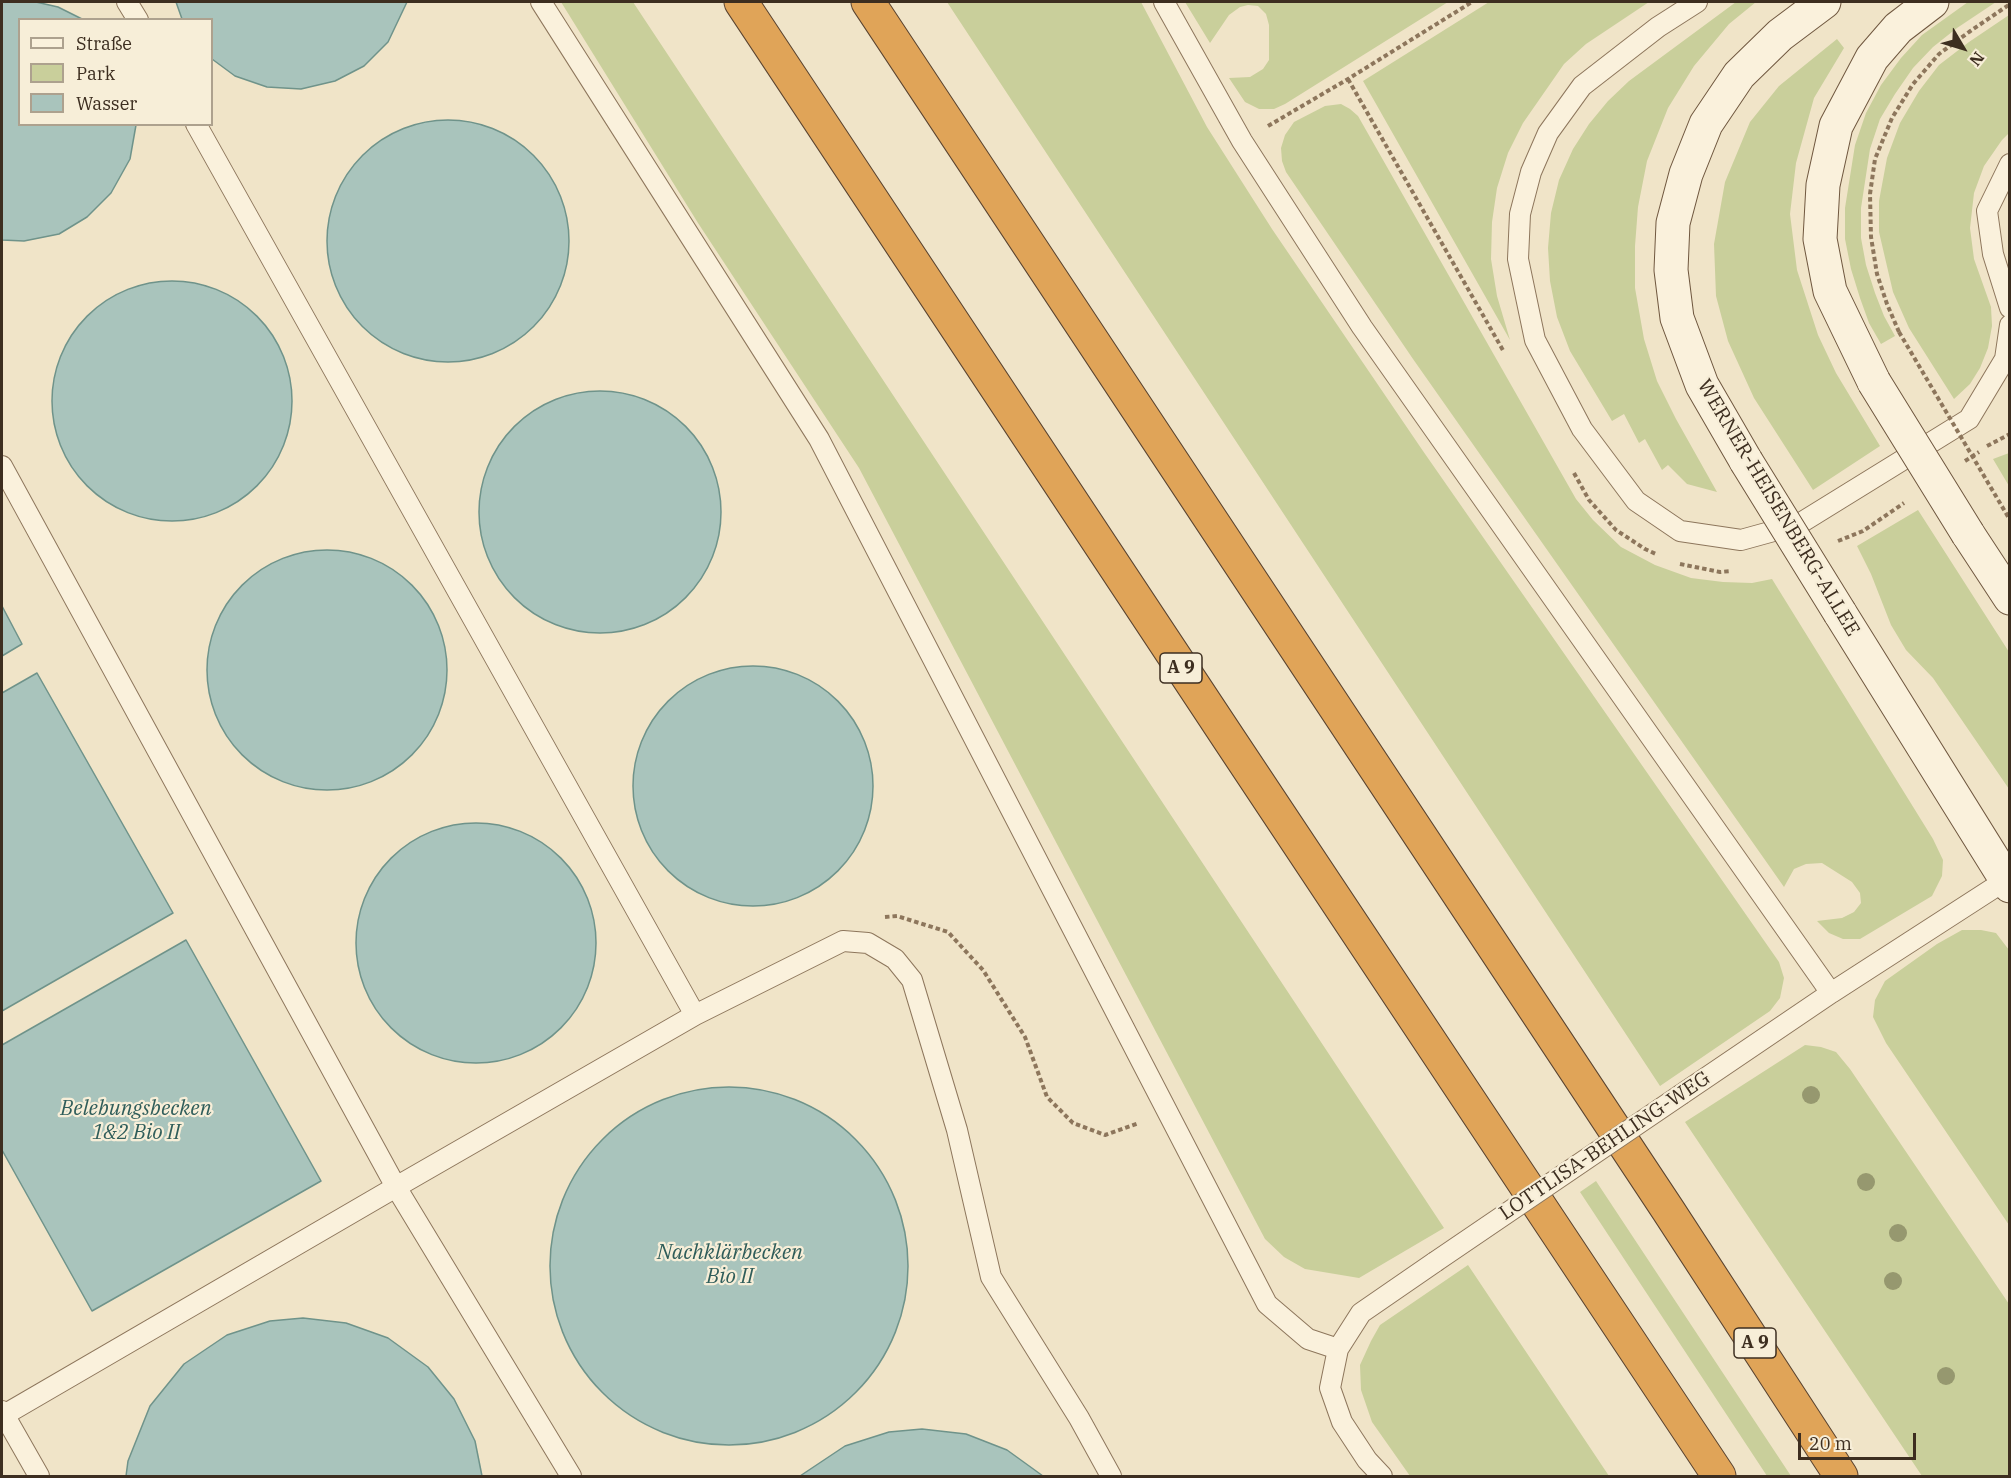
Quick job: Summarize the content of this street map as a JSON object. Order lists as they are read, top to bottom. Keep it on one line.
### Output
{"streets":{"highway":["A 9"],"street":["WERNER-HEISENBERG-ALLEE"],"lane":["LOTTLISA-BEHLING-WEG"]},"crossings":[["WERNER-HEISENBERG-ALLEE","LOTTLISA-BEHLING-WEG"]],"water":["Belebungsbecken 1&2 Bio II","Nachklärbecken Bio II"],"legend":["Straße","Park","Wasser"],"scale_bar":"20 m","north":"bottom right"}
